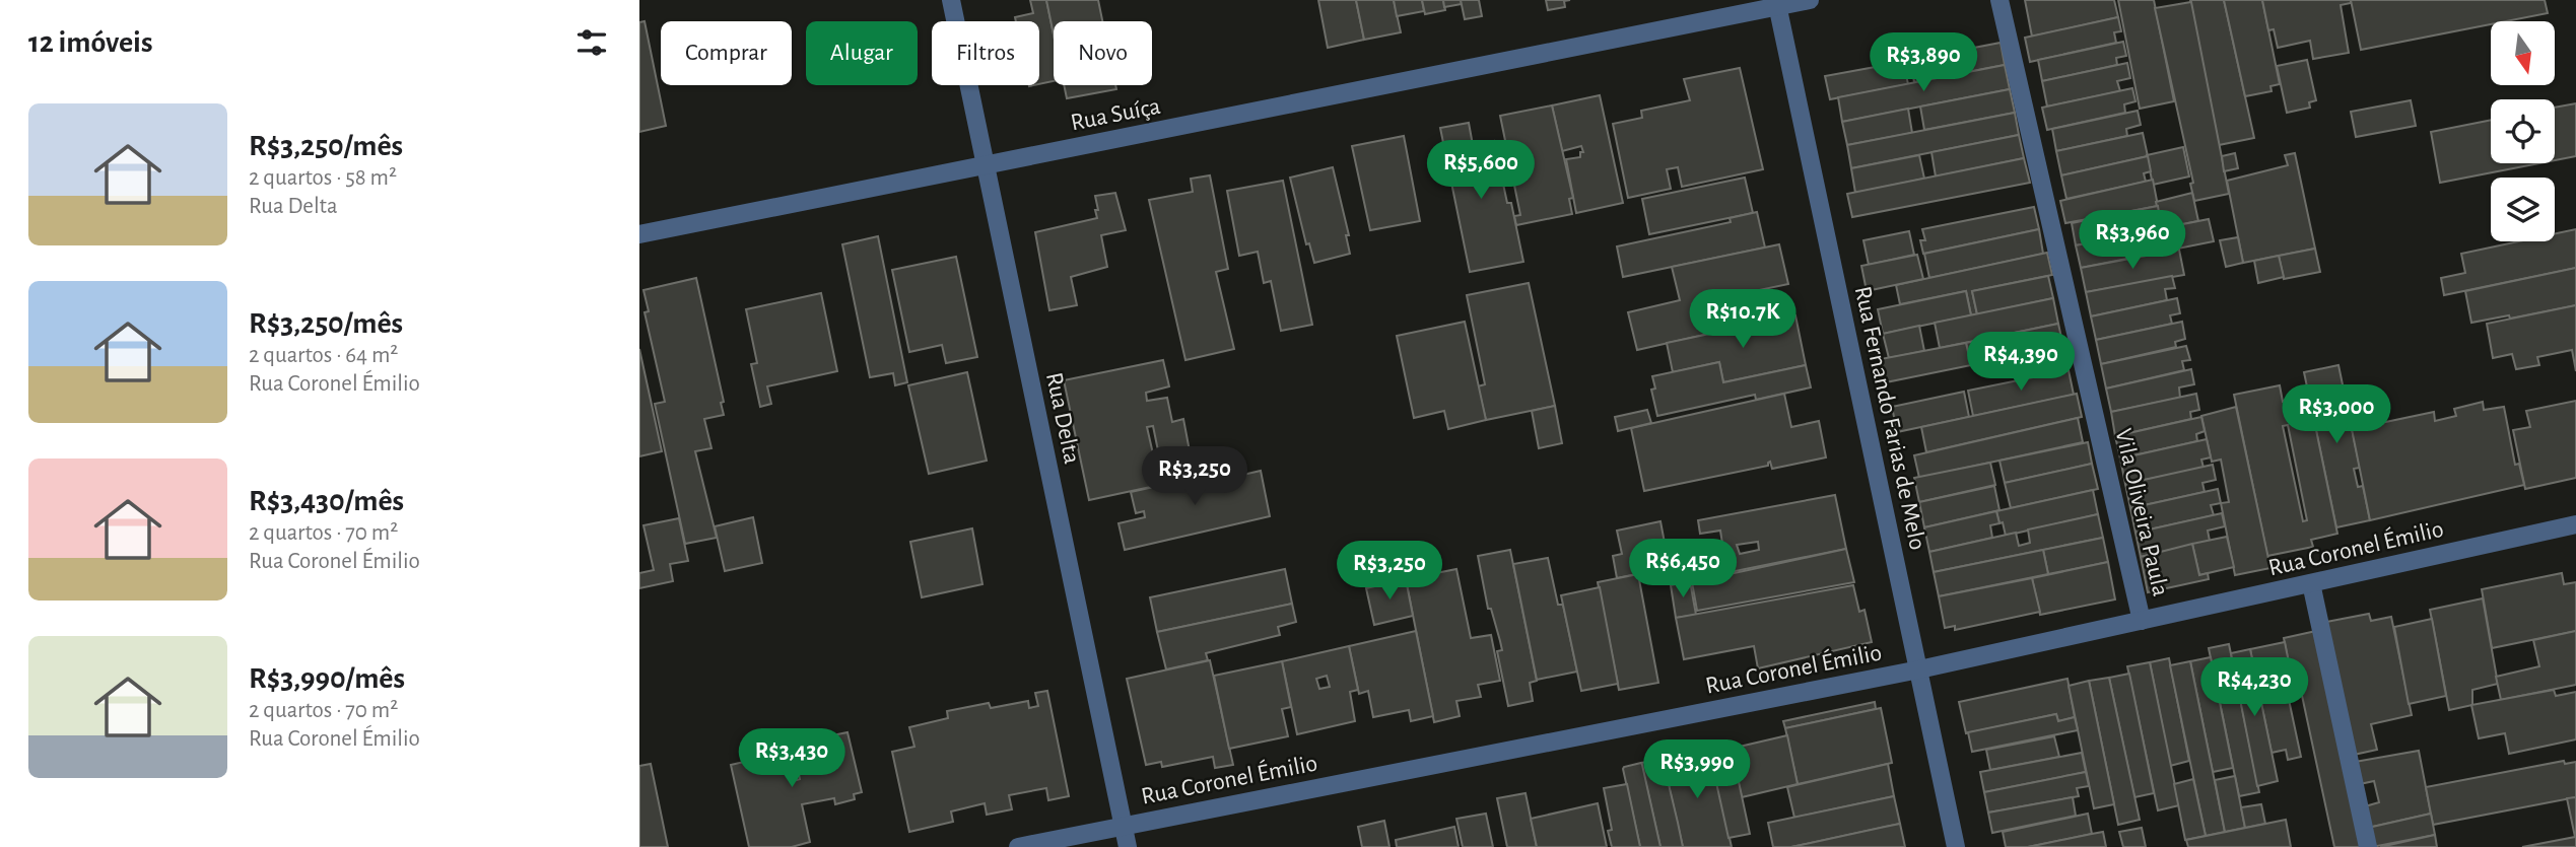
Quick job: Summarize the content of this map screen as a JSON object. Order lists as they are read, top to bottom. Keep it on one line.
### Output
{"streets":{"street":["Rua Suíça","Rua Delta","Rua Fernando Farias de Melo","Vila Oliveira Paula","Rua Coronel Émilio"]},"crossings":[["Rua Suíça","Rua Delta"],["Rua Suíça","Rua Fernando Farias de Melo"],["Rua Delta","Rua Coronel Émilio"],["Rua Fernando Farias de Melo","Rua Coronel Émilio"],["Vila Oliveira Paula","Rua Coronel Émilio"]],"north":"bottom","page":{"heading":"12 imóveis","chip":["Comprar","Alugar","Filtros","Novo"],"price":["R$3,890","R$5,600","R$3,960","R$10.7K","R$4,390","R$3,000","R$3,250","R$6,450","R$3,250","R$4,230","R$3,430","R$3,990"],"list":[{"name":"R$3,250/mês","note":"2 quartos · 58 m² · Rua Delta"},{"name":"R$3,250/mês","note":"2 quartos · 64 m² · Rua Coronel Émilio"},{"name":"R$3,430/mês","note":"2 quartos · 70 m² · Rua Coronel Émilio"},{"name":"R$3,990/mês","note":"2 quartos · 70 m² · Rua Coronel Émilio"}]}}
